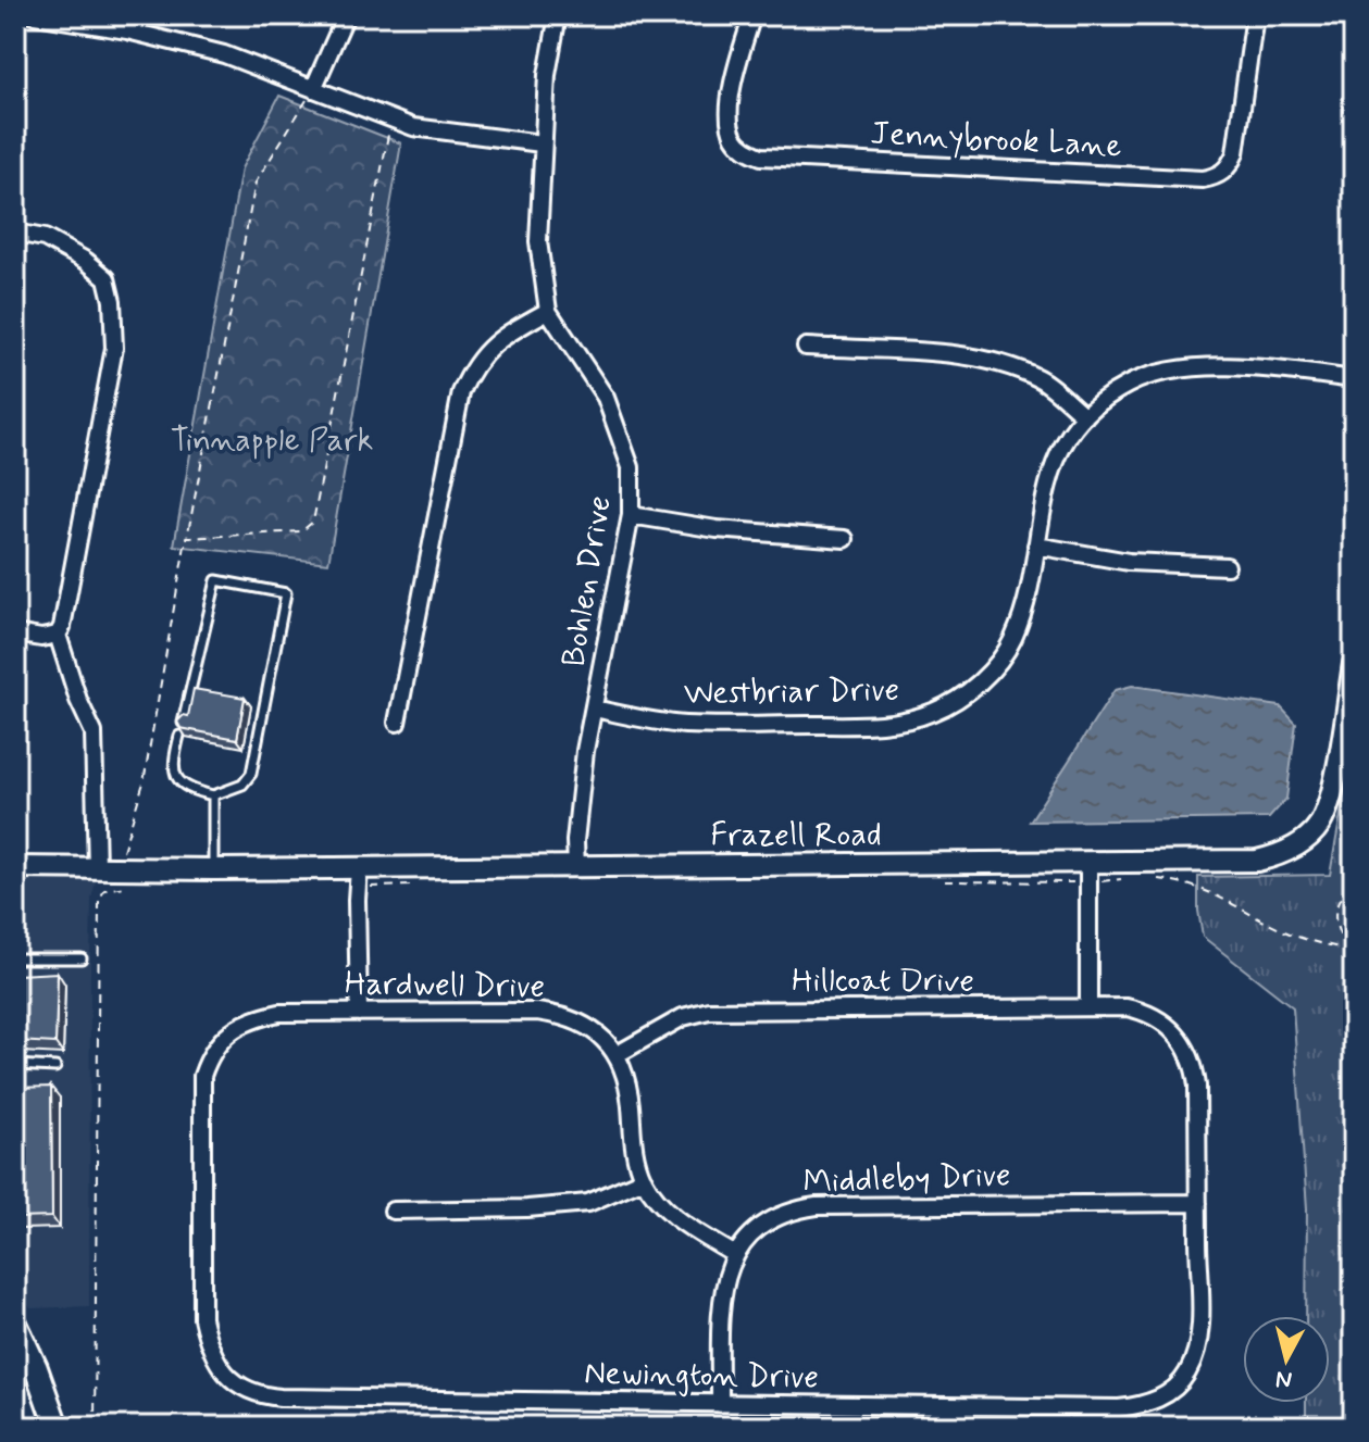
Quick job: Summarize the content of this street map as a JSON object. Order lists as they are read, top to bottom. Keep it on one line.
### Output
{"streets":{"street":["Jennybrook Lane","Bohlen Drive","Westbriar Drive","Frazell Road","Hillcoat Drive","Hardwell Drive","Middleby Drive","Newington Drive"]},"crossings":[["Bohlen Drive","Westbriar Drive"],["Bohlen Drive","Frazell Road"],["Hillcoat Drive","Hardwell Drive"],["Hillcoat Drive","Middleby Drive"],["Hillcoat Drive","Newington Drive"],["Hardwell Drive","Newington Drive"],["Middleby Drive","Newington Drive"]],"parks":["Tinnapple Park"],"north":"bottom"}
